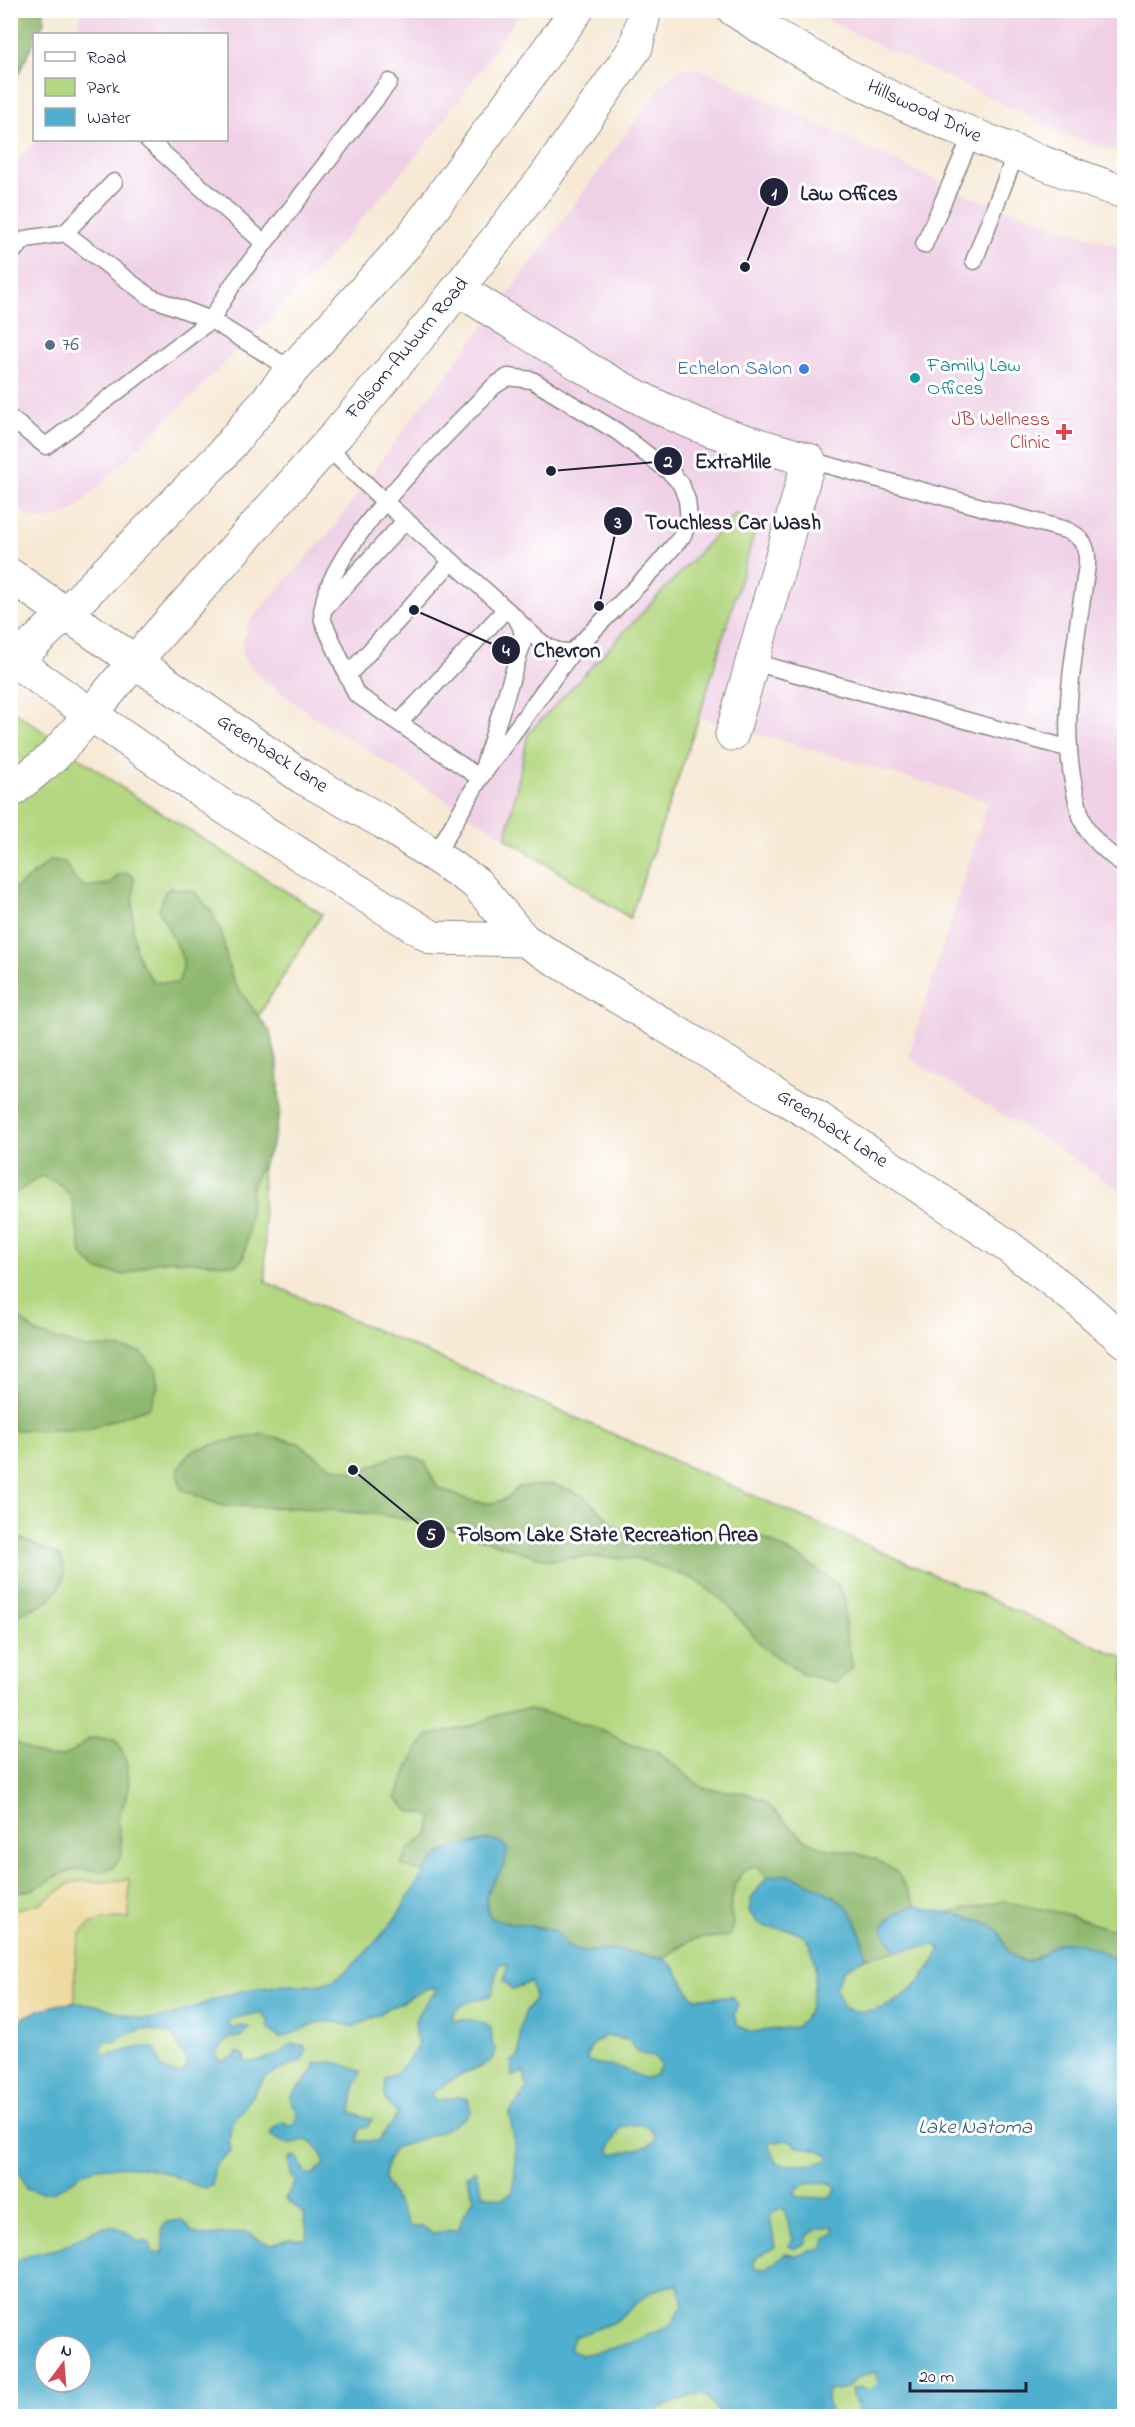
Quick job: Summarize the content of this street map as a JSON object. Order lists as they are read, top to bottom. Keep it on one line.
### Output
{"streets":{"main road":["Hillswood Drive","Folsom-Auburn Road","Greenback Lane"]},"crossings":[["Folsom-Auburn Road","Greenback Lane"]],"water":["Lake Natoma"],"places":{"other":["Law Offices","76","Echelon Salon","Family Law Offices","ExtraMile","Touchless Car Wash","Chevron","Folsom Lake State Recreation Area"],"health":["JB Wellness Clinic"]},"legend":["Road","Park","Water"],"scale_bar":"20 m","north":"top"}
